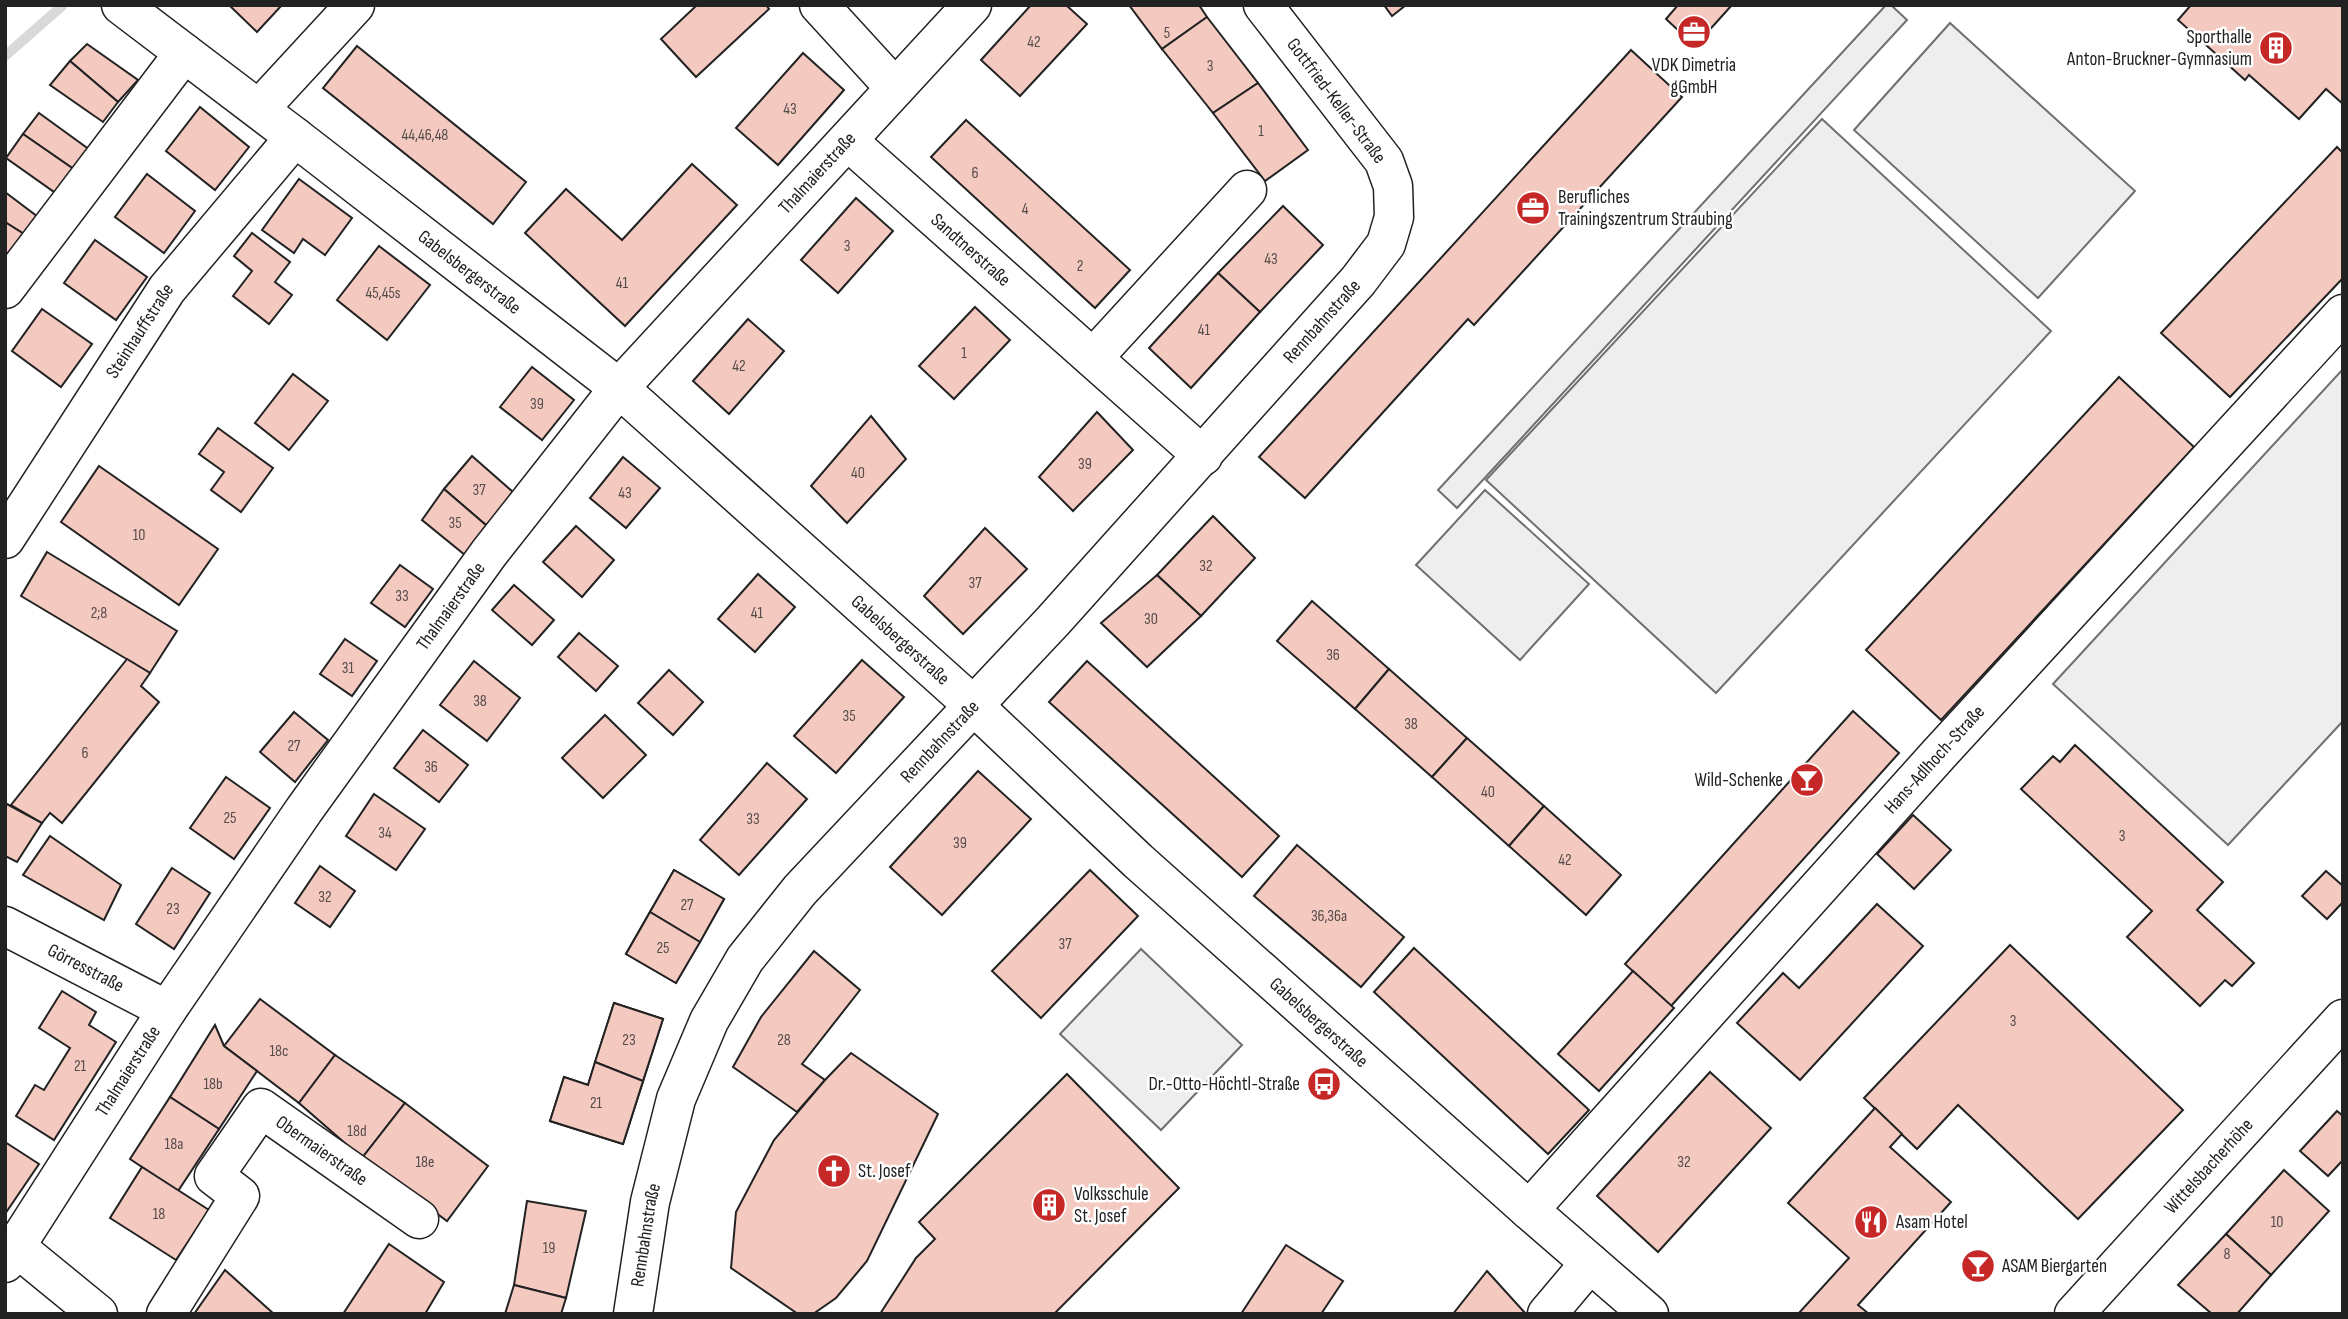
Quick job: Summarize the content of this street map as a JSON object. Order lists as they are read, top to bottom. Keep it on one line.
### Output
{"streets":{"street":["Gottfried-Keller-Straße","Thalmaierstraße","Sandtnerstraße","Gabelsbergerstraße","Rennbahnstraße","Steinhauffstraße","Hans-Adlhoch-Straße","Görresstraße","Obermaierstraße","Wittelsbacherhöhe"]},"crossings":[["Gottfried-Keller-Straße","Rennbahnstraße"],["Thalmaierstraße","Sandtnerstraße"],["Thalmaierstraße","Gabelsbergerstraße"],["Thalmaierstraße","Görresstraße"],["Sandtnerstraße","Rennbahnstraße"],["Gabelsbergerstraße","Rennbahnstraße"],["Gabelsbergerstraße","Steinhauffstraße"],["Gabelsbergerstraße","Hans-Adlhoch-Straße"]],"places":{"office":["VDK Dimetria gGmbH","Berufliches Trainingszentrum Straubing"],"building":["Sporthalle Anton-Bruckner-Gymnasium","Volksschule St. Josef"],"bar":["Wild-Schenke","ASAM Biergarten"],"bus stop":["Dr.-Otto-Höchtl-Straße"],"church":["St. Josef"],"restaurant":["Asam Hotel"]},"house_numbers":["5","42","3","43","1","44,46,48","6","4","3","43","2","41","45,45s","41","1","42","39","39","40","37","43","35","10","32","37","33","2;8","41","30","36","31","38","35","38","27","6","36","40","25","33","34","3","39","42","32","27","23","36,36a","37","25","3","23","28","18c","21","18b","21","18d","18a","18e","32","18","10","19","8"]}
